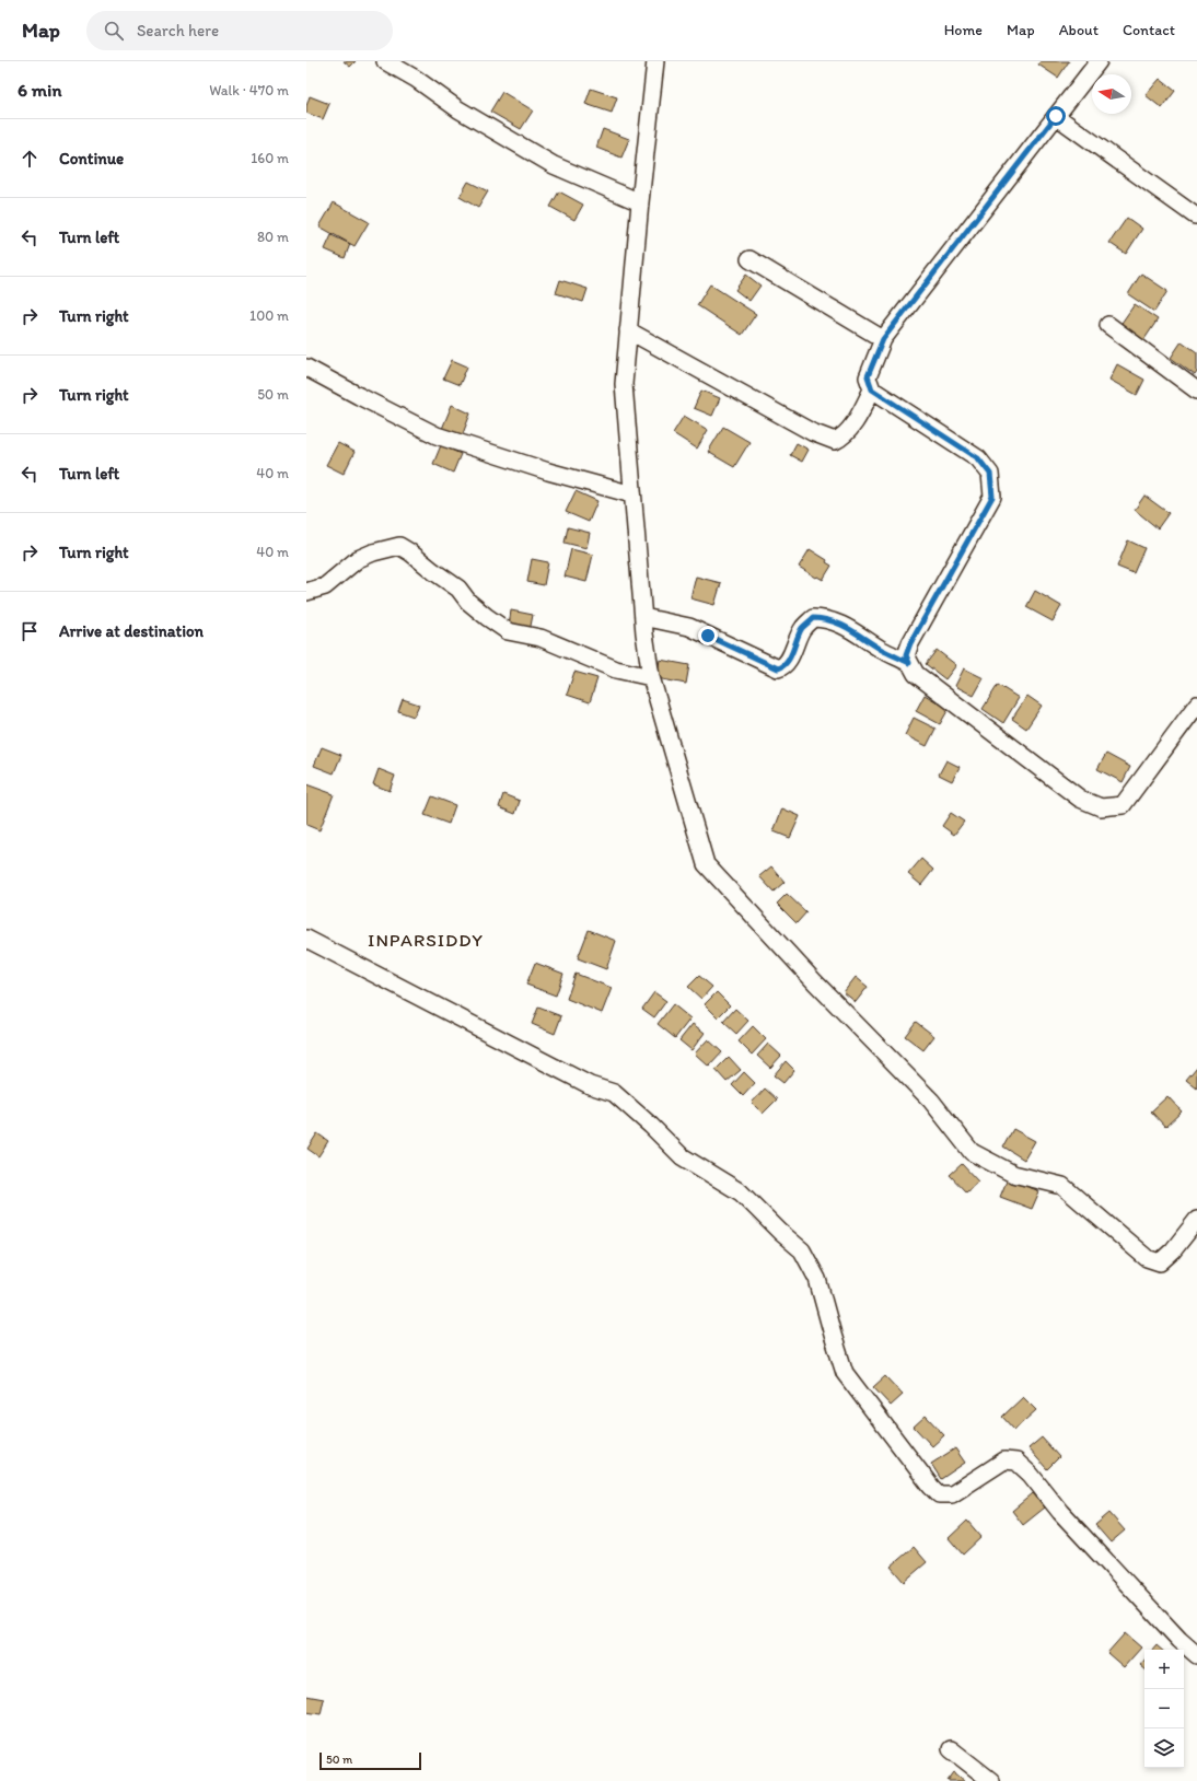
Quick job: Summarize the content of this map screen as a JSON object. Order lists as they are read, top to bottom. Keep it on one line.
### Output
{"districts":["INPARSIDDY"],"scale_bar":"50 m","north":"left","page":{"header":"Map","search":"Search here","nav":["Home","Map","About","Contact"],"heading":["6 min","Walk · 470 m"],"list":[["Continue","160 m"],["Turn left","80 m"],["Turn right","100 m"],["Turn right","50 m"],["Turn left","40 m"],["Turn right","40 m"],"Arrive at destination"],"map_buttons":["+","−"],"scale":"50 m"}}
